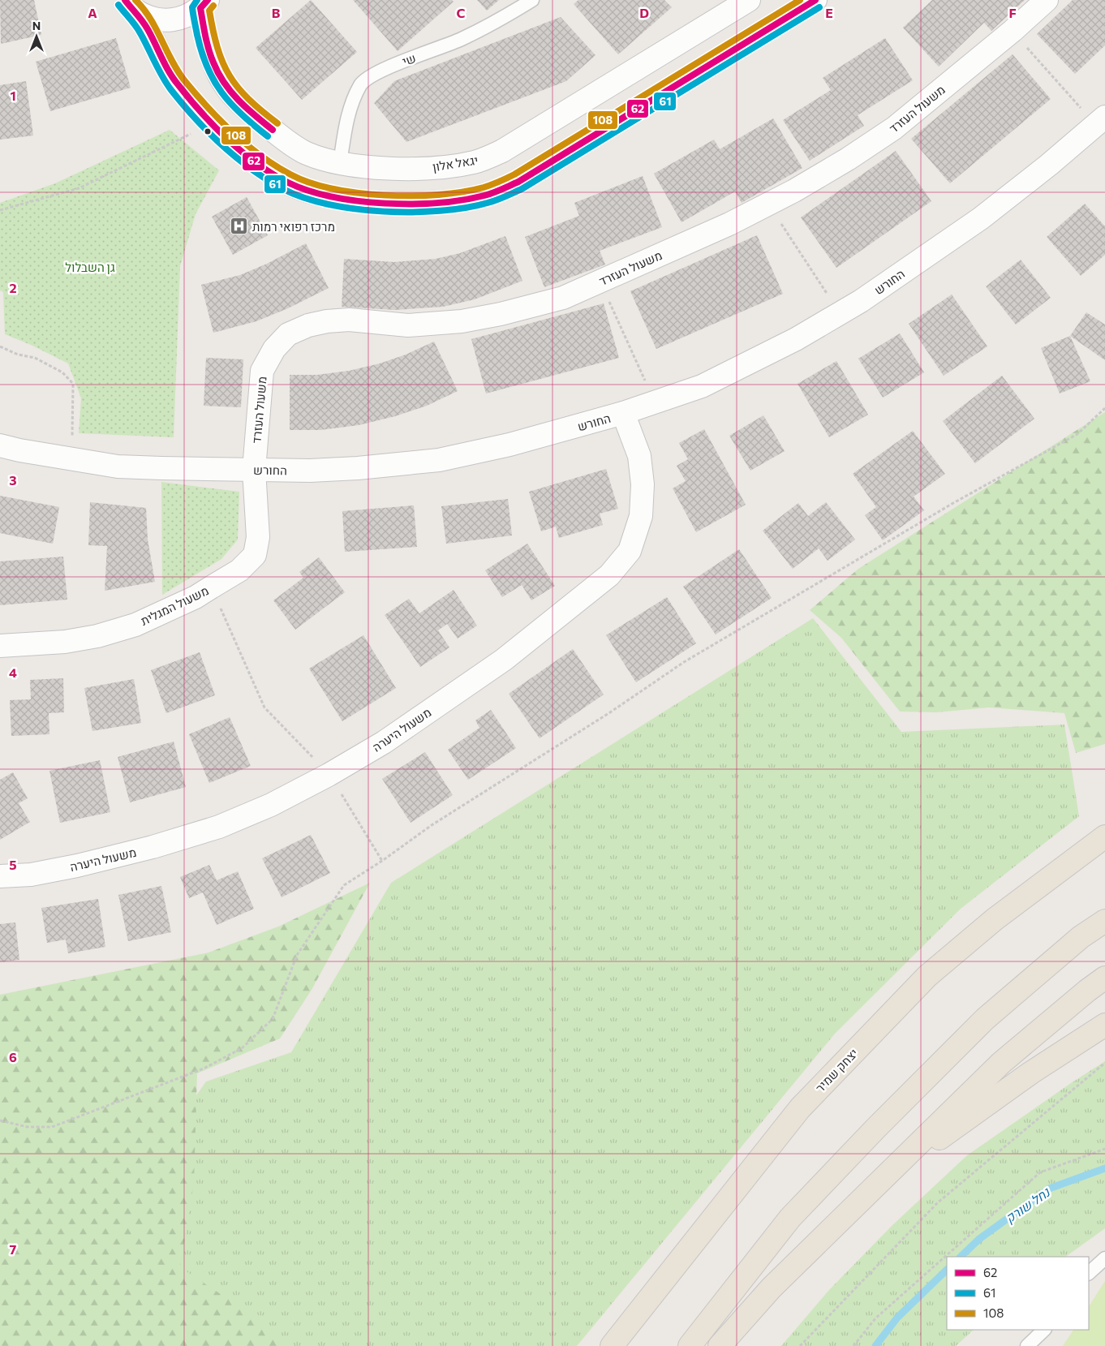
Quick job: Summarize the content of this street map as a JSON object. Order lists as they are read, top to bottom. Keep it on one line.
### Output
{"streets":{"highway":["יצחק שמיר"],"street":["משעול העזרד","יגאל אלון","החורש","משעול המגלית","משעול היערה"],"lane":["שי"]},"crossings":[["שי","יגאל אלון"],["משעול העזרד","החורש"],["משעול העזרד","משעול המגלית"],["החורש","משעול המגלית"],["החורש","משעול היערה"]],"water":["נחל שורק"],"parks":["גן השבלול"],"places":{"hospital":["מרכז רפואי רמות"]},"lines":["transit line 62","transit line 61","transit line 108"],"legend":["62","61","108"],"north":"top","grid":{"columns":["A","B","C","D","E","F"],"rows":["1","2","3","4","5","6","7"]}}
